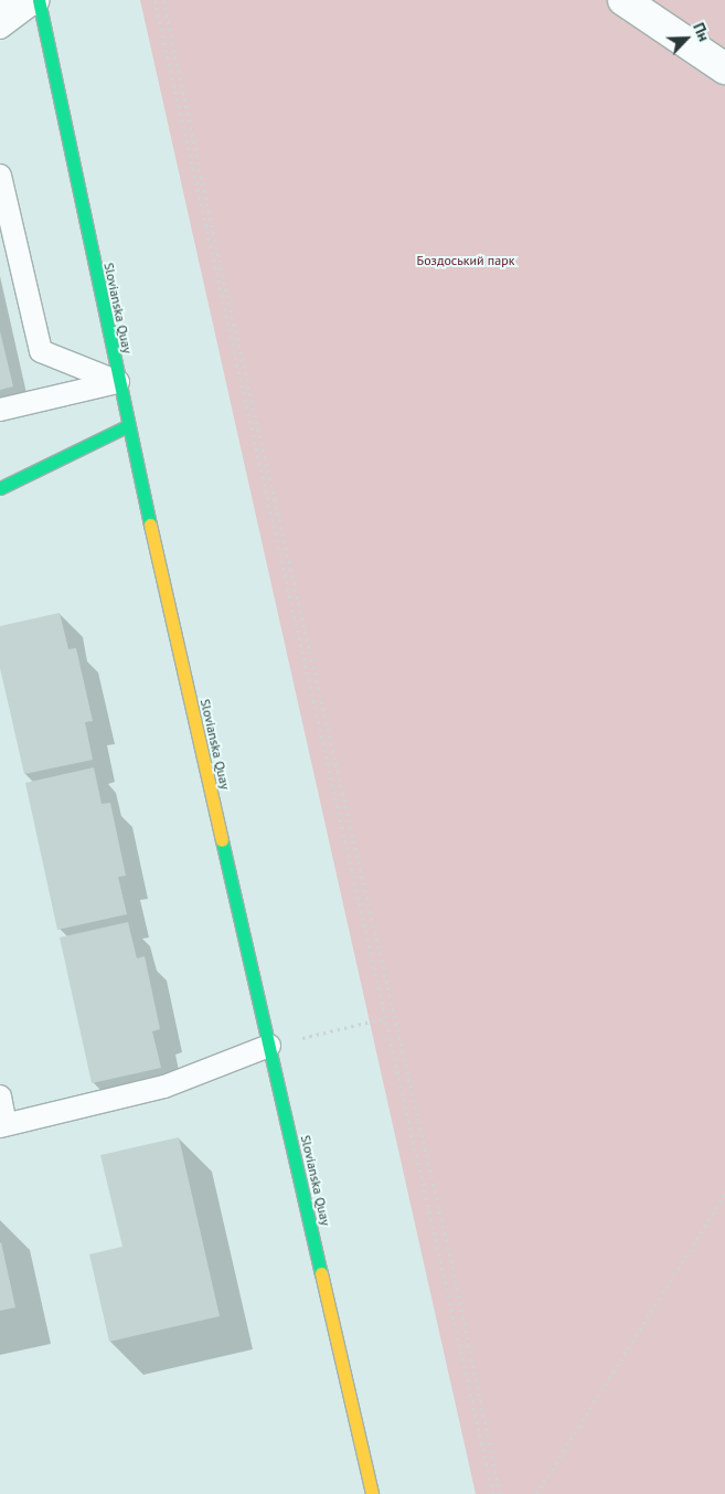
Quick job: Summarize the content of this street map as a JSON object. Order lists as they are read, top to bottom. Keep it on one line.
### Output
{"streets":{"street":["Slovianska Quay"]},"parks":["Боздоський парк"],"north":"top right"}
